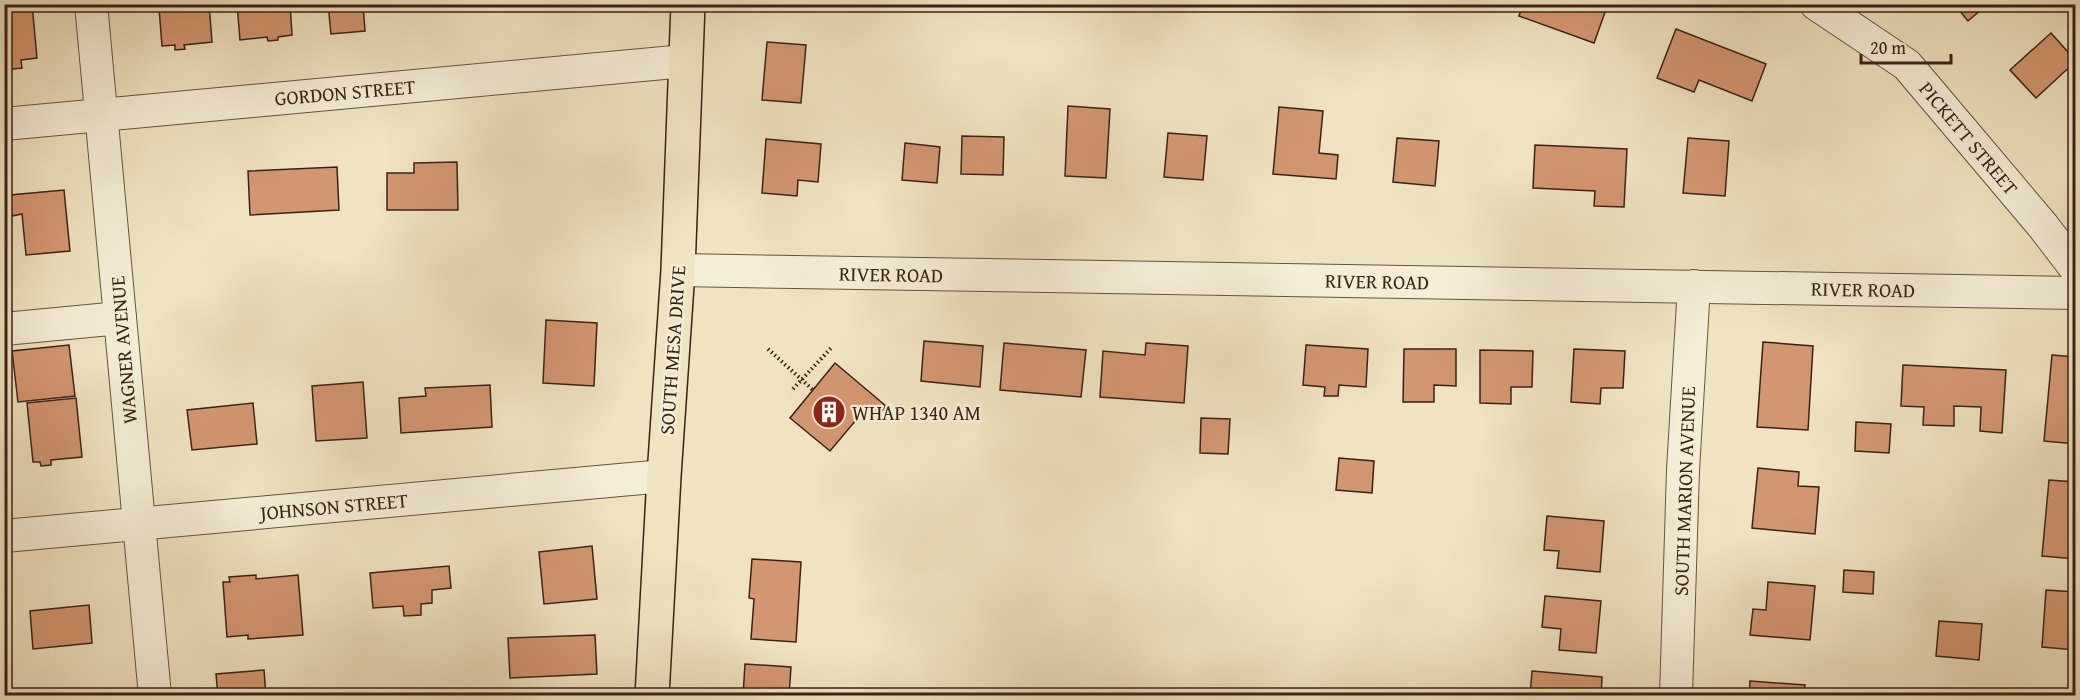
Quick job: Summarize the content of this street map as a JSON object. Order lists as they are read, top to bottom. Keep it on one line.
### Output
{"streets":{"main road":["SOUTH MESA DRIVE"],"street":["GORDON STREET","PICKETT STREET","RIVER ROAD","WAGNER AVENUE","SOUTH MARION AVENUE","JOHNSON STREET"]},"crossings":[["GORDON STREET","WAGNER AVENUE"],["GORDON STREET","SOUTH MESA DRIVE"],["RIVER ROAD","SOUTH MESA DRIVE"],["RIVER ROAD","SOUTH MARION AVENUE"],["WAGNER AVENUE","JOHNSON STREET"],["SOUTH MESA DRIVE","JOHNSON STREET"]],"places":{"building":["WHAP 1340 AM"]},"scale_bar":"20 m"}
